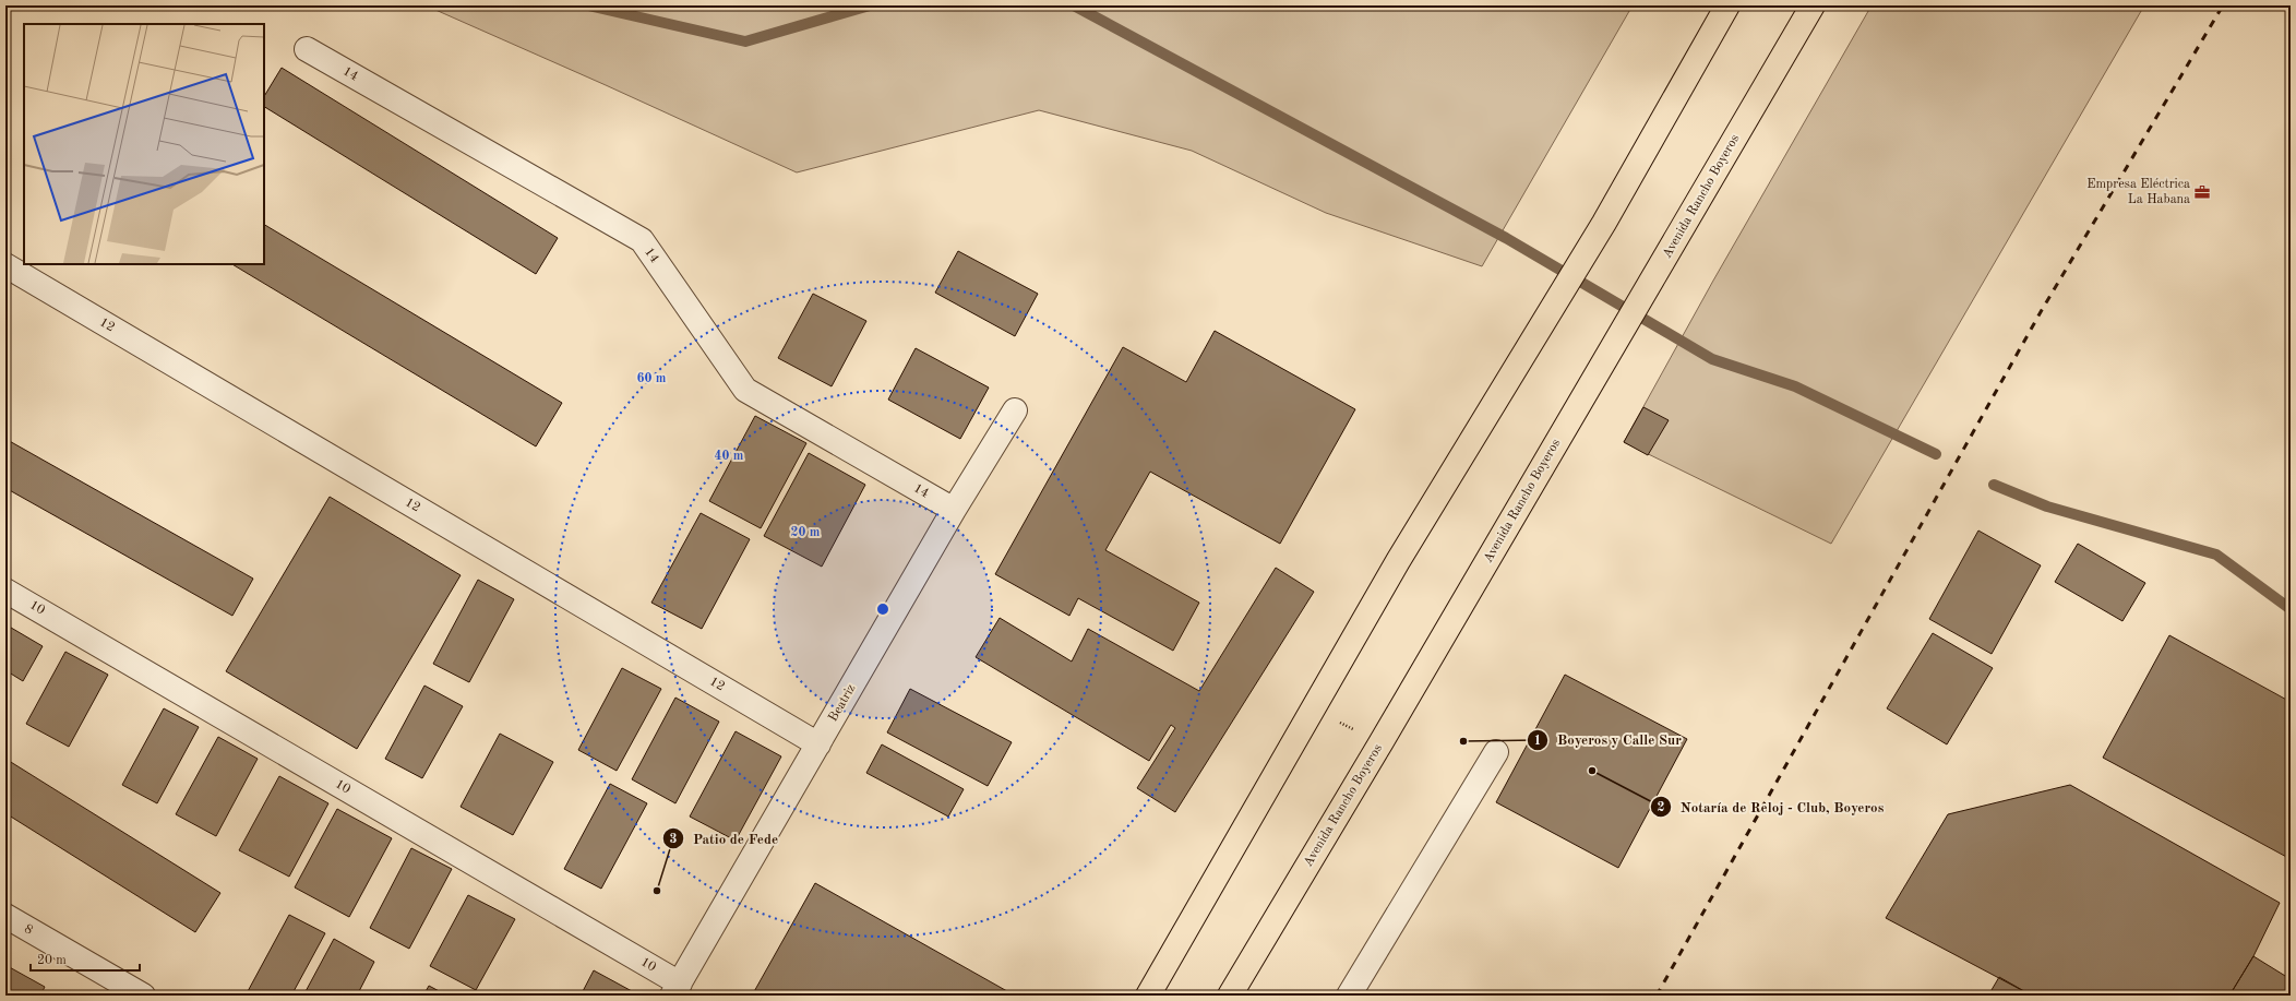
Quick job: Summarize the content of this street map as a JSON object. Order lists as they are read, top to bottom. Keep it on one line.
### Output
{"streets":{"highway":["Avenida Rancho Boyeros"],"street":["14","12","10","Beatriz","8"]},"crossings":[["14","Beatriz"],["12","Beatriz"],["10","Beatriz"]],"places":{"office":["Empresa Eléctrica La Habana"],"other":["Boyeros y Calle Sur","Notaría de Reloj - Club, Boyeros","Patio de Fede"]},"scale_bar":"20 m","rings":["60 m","40 m","20 m"]}
